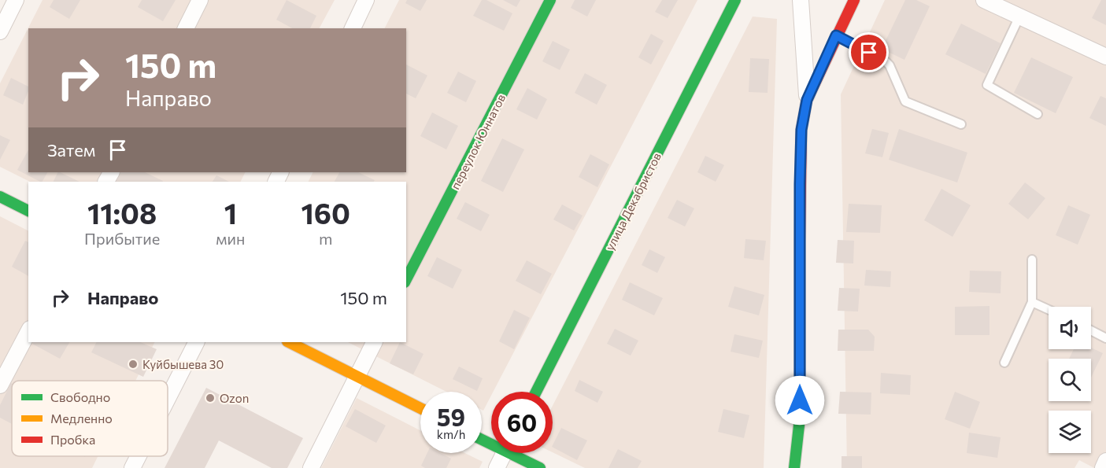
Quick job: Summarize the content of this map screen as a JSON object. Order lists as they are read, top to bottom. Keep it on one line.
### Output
{"streets":{"street":["переулок Юннатов","улица Декабристов"]},"places":["Куйбышева 30","Ozon"],"legend":["Свободно","Медленно","Пробка"],"page":{"turn":["150 m","Направо"],"then":"Затем","eta":["11:08","Прибытие","1","мин","160","m"],"list":[{"name":"Направо","value":"150 m"}],"speed":"59 km/h","limit":"60"}}
